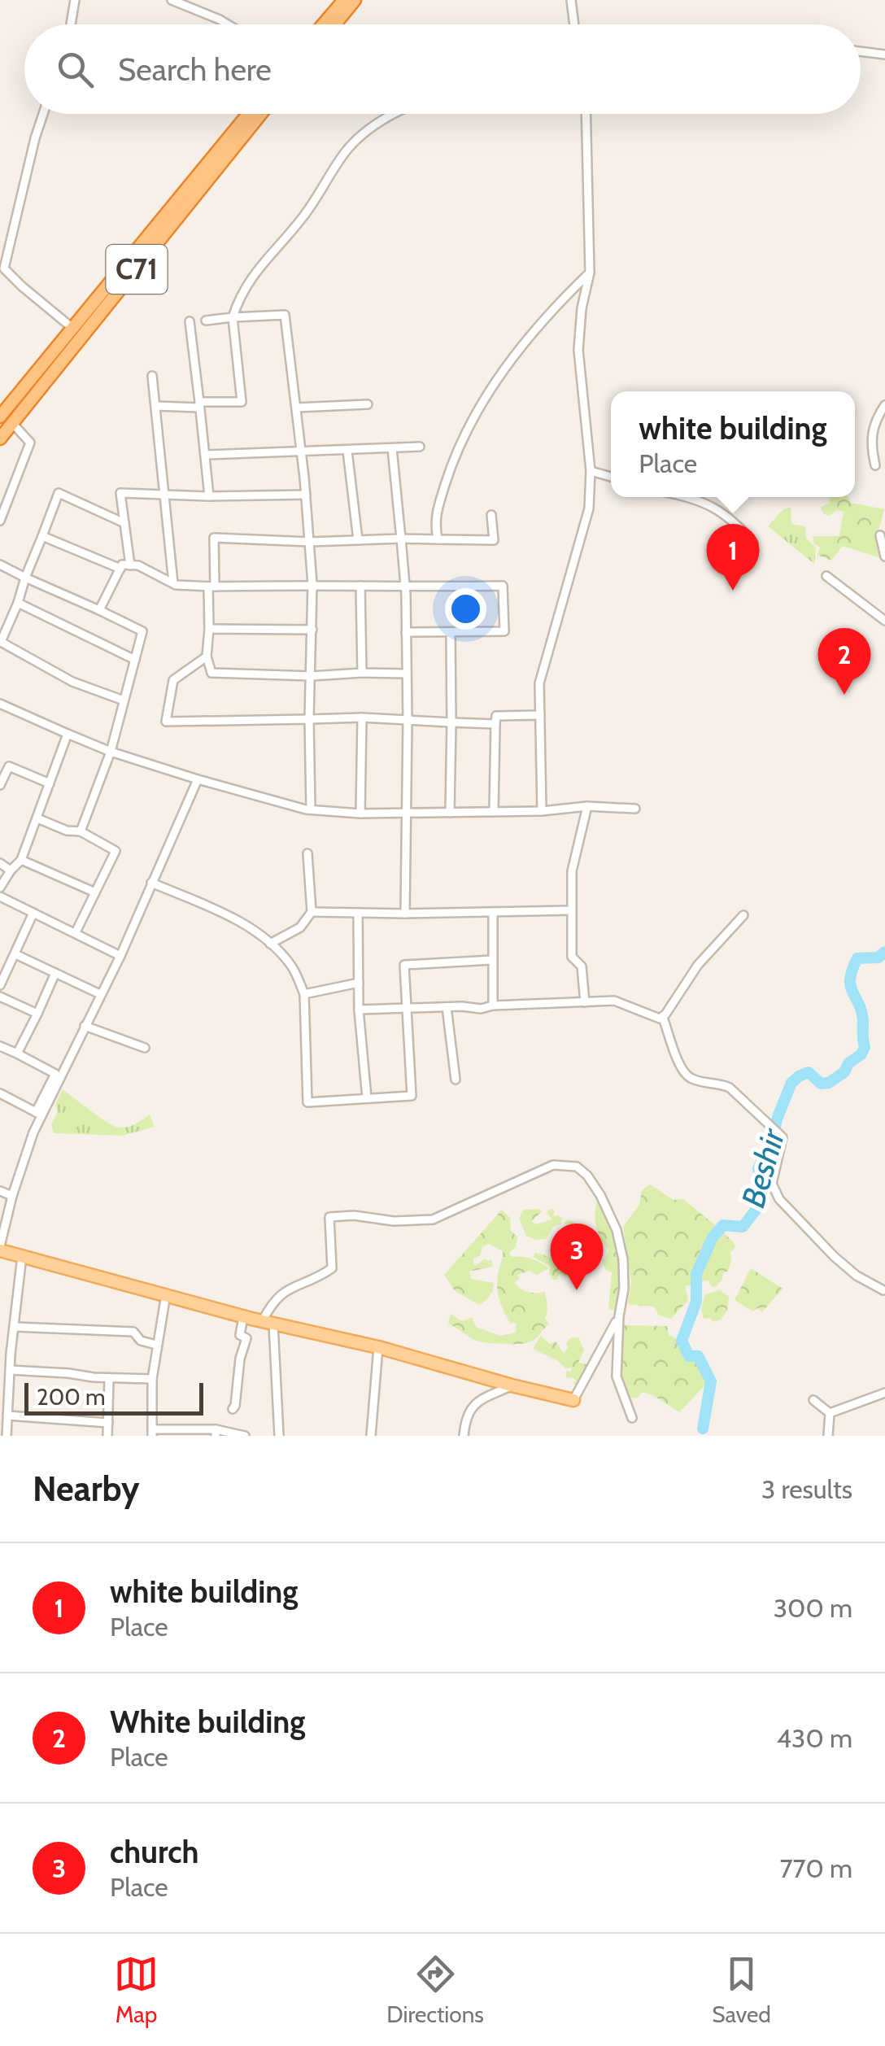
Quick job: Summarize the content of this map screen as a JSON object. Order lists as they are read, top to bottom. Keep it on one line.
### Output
{"streets":{"highway":["C71"]},"water":["Beshir"],"scale_bar":"200 m","page":{"search":"Search here","popup":["white building","Place"],"pins":["1","2","3"],"scale":"200 m","heading":["Nearby","3 results"],"list":[{"mark":"1","name":"white building","note":"Place","value":"300 m"},{"mark":"2","name":"White building","note":"Place","value":"430 m"},{"mark":"3","name":"church","note":"Place","value":"770 m"}],"nav":["Map","Directions","Saved"]}}
